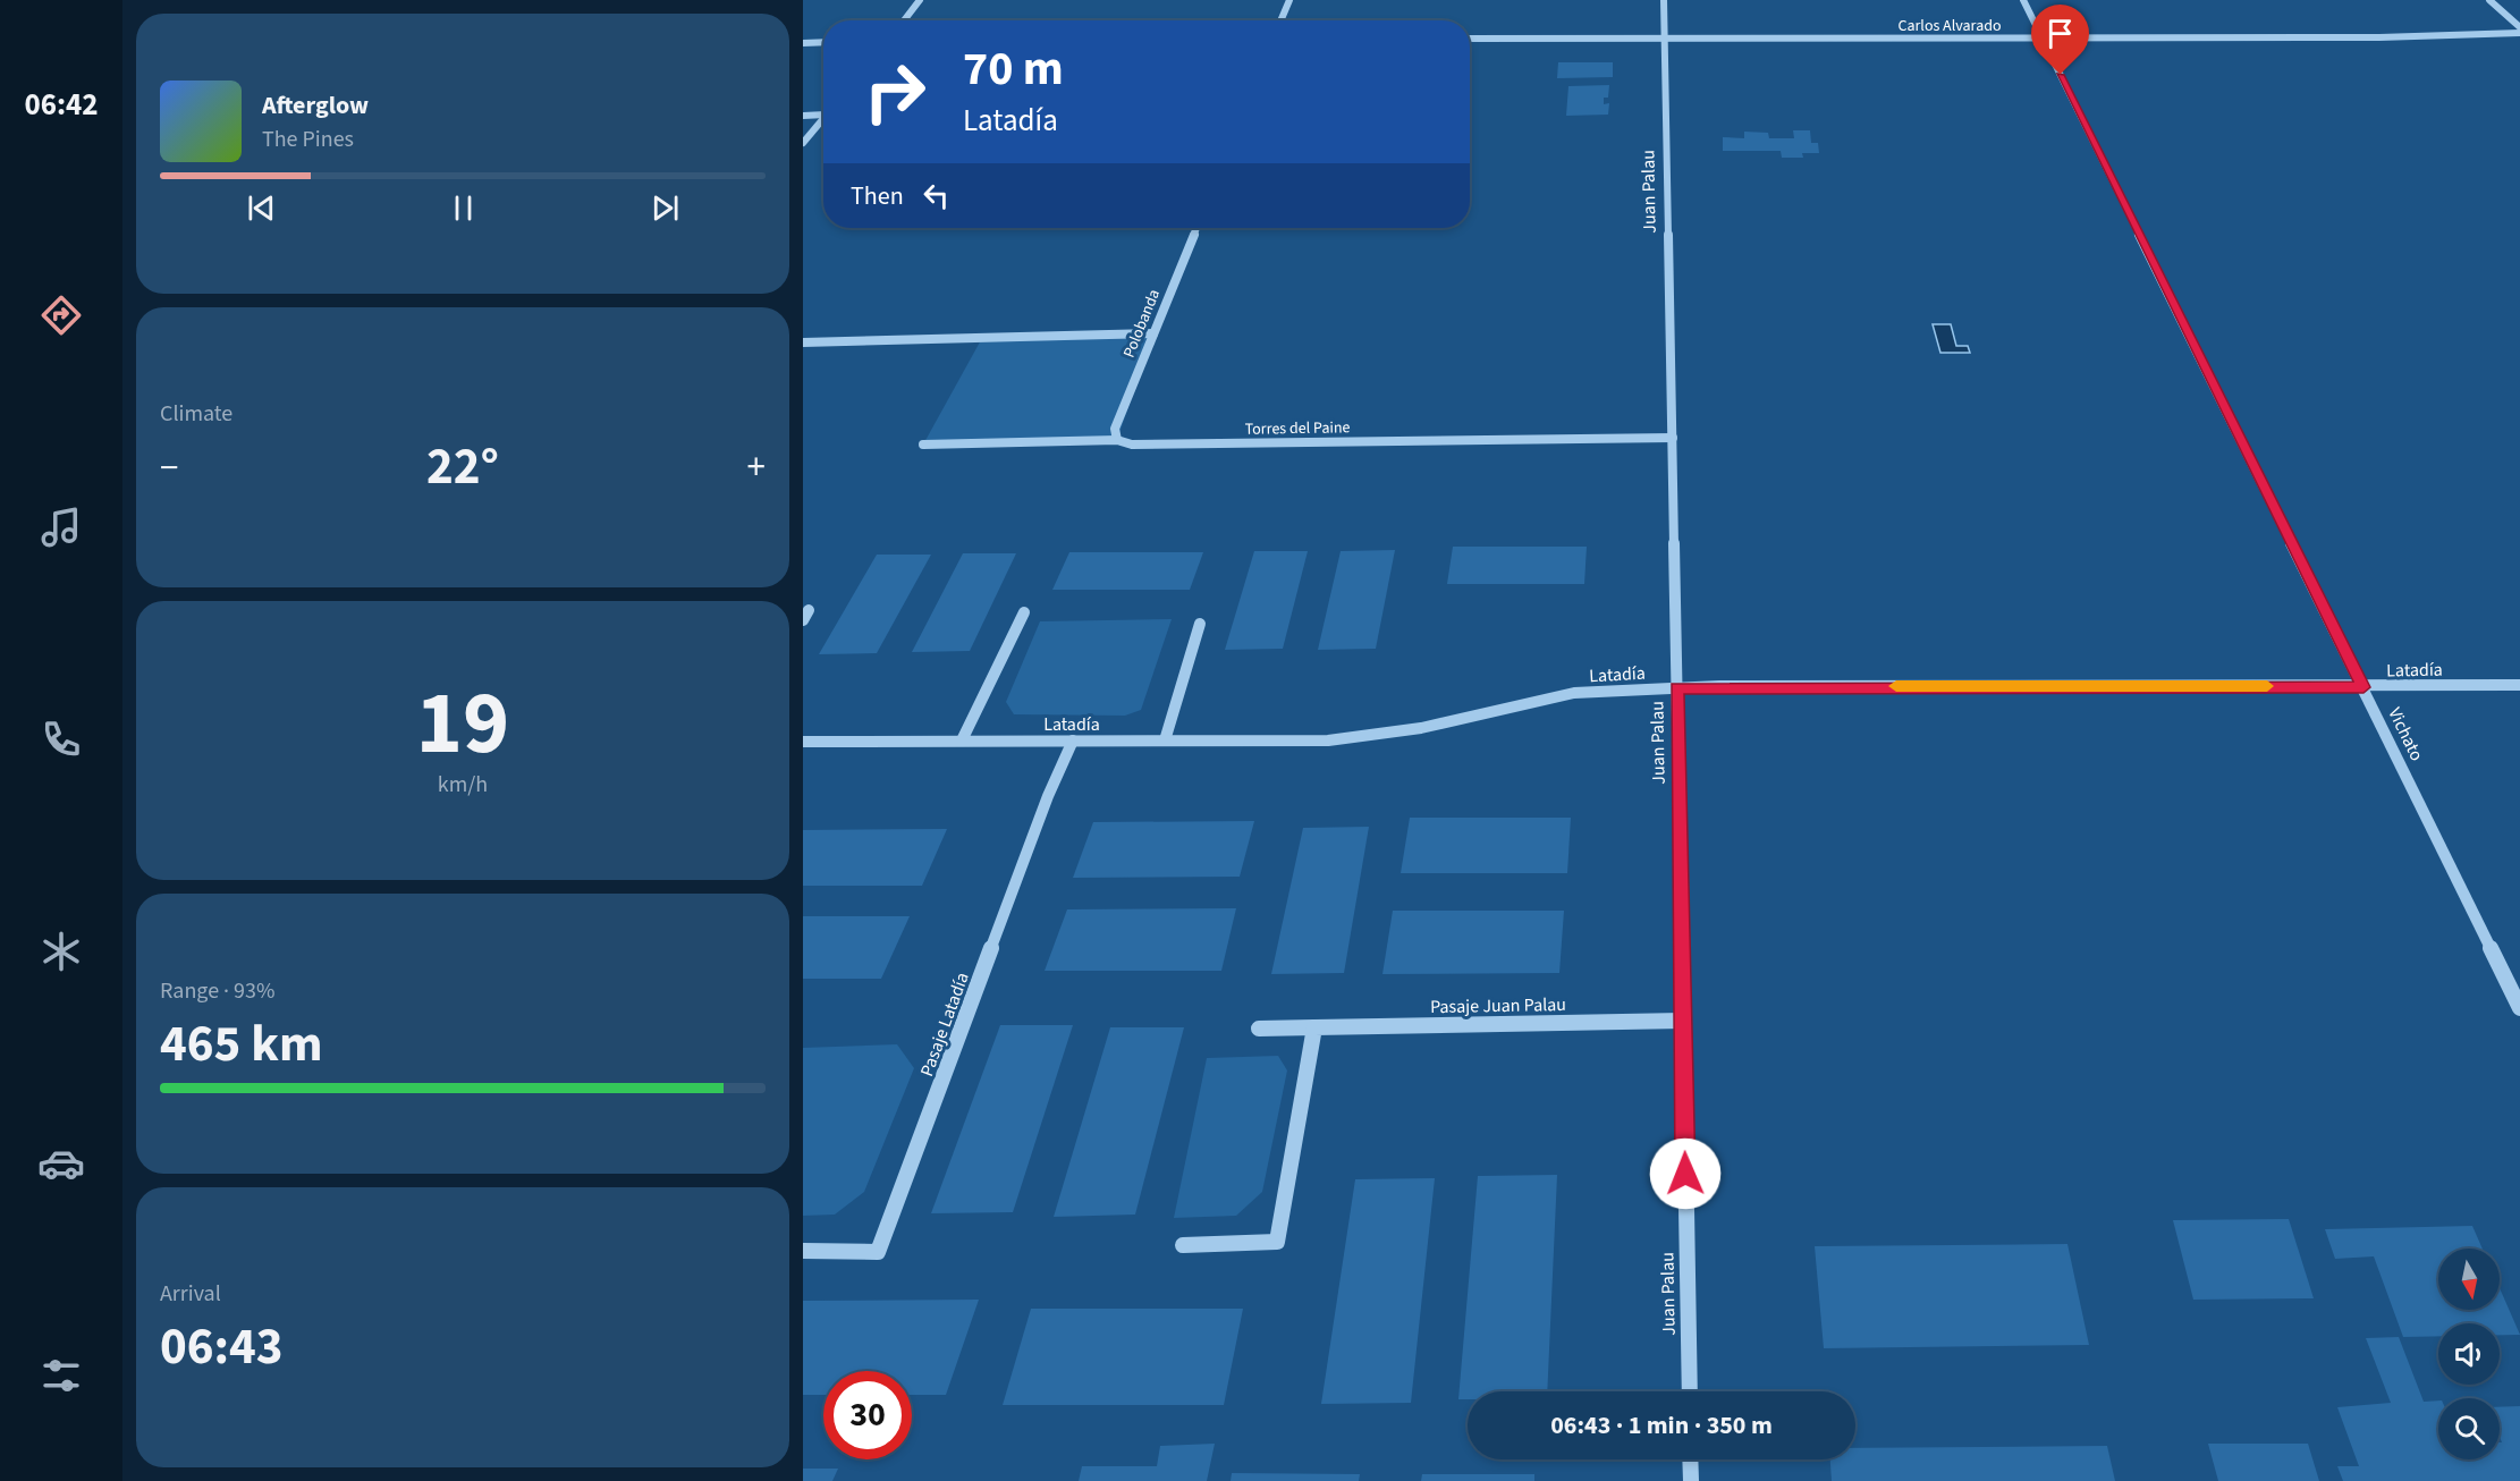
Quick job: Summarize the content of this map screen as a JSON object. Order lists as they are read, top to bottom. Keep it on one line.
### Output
{"streets":{"street":["Carlos Alvarado","Juan Palau","Polobanda","Torres del Paine","Latadía","Vichato","Pasaje Juan Palau","Pasaje Latadía"]},"crossings":[["Carlos Alvarado","Juan Palau"],["Carlos Alvarado","Vichato"],["Juan Palau","Torres del Paine"],["Juan Palau","Latadía"],["Juan Palau","Pasaje Juan Palau"],["Polobanda","Torres del Paine"],["Latadía","Vichato"],["Latadía","Pasaje Latadía"]],"north":"bottom","page":{"tabs":"06:42","turn":["70 m","Latadía"],"song":["Afterglow","The Pines"],"then":"Then","tile":["Climate",["19","km/h"],["Range · 93%","465 km"],["Arrival","06:43"]],"heat":["−","22°","+"],"limit":"30","trip":"06:43 · 1 min · 350 m"}}
